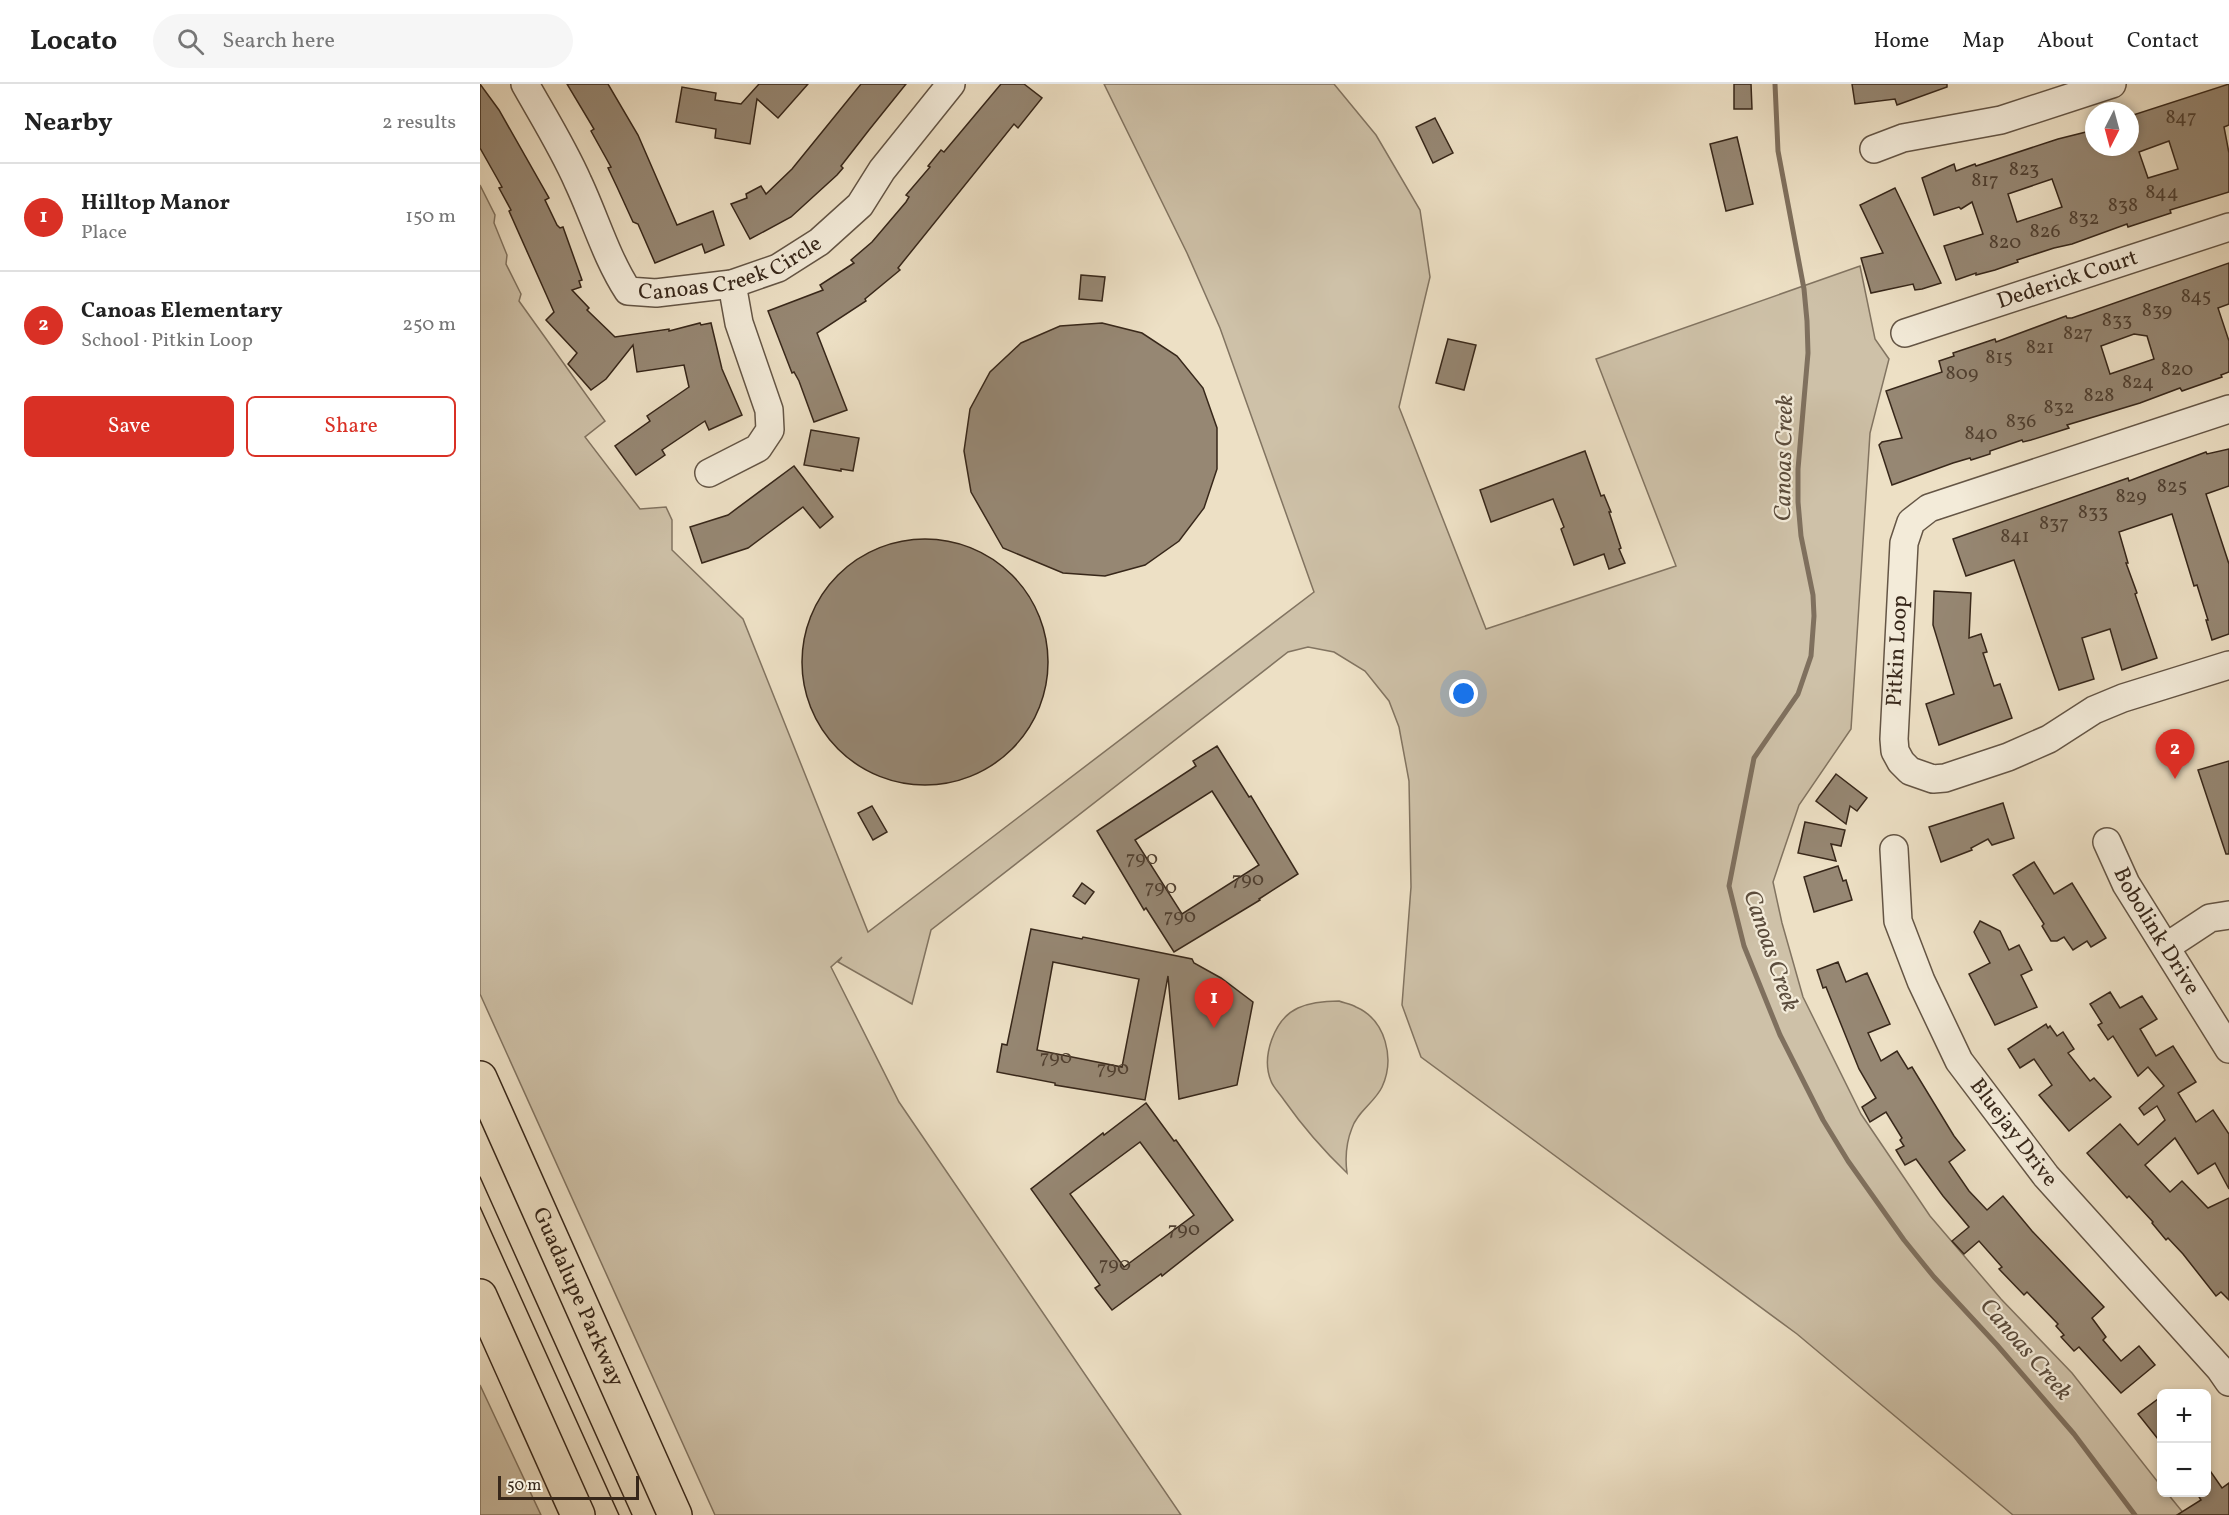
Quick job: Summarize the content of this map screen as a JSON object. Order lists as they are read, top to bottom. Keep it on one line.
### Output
{"streets":{"highway":["Guadalupe Parkway"],"street":["Canoas Creek Circle","Dederick Court","Pitkin Loop","Bobolink Drive","Bluejay Drive"]},"water":["Canoas Creek"],"house_numbers":["847","823","817","844","838","832","826","820","845","839","833","827","821","815","820","809","824","828","832","836","840","825","829","833","837","841","790","790","790","790","790","790","790","790"],"scale_bar":"50 m","north":"bottom","page":{"header":"Locato","search":"Search here","nav":["Home","Map","About","Contact"],"heading":["Nearby","2 results"],"list":[{"mark":"1","name":"Hilltop Manor","note":"Place","value":"150 m"},{"mark":"2","name":"Canoas Elementary","note":"School · Pitkin Loop","value":"250 m"}],"buttons":["Save","Share"],"pins":["2","1"],"map_buttons":["+","−"],"scale":"50 m"}}
